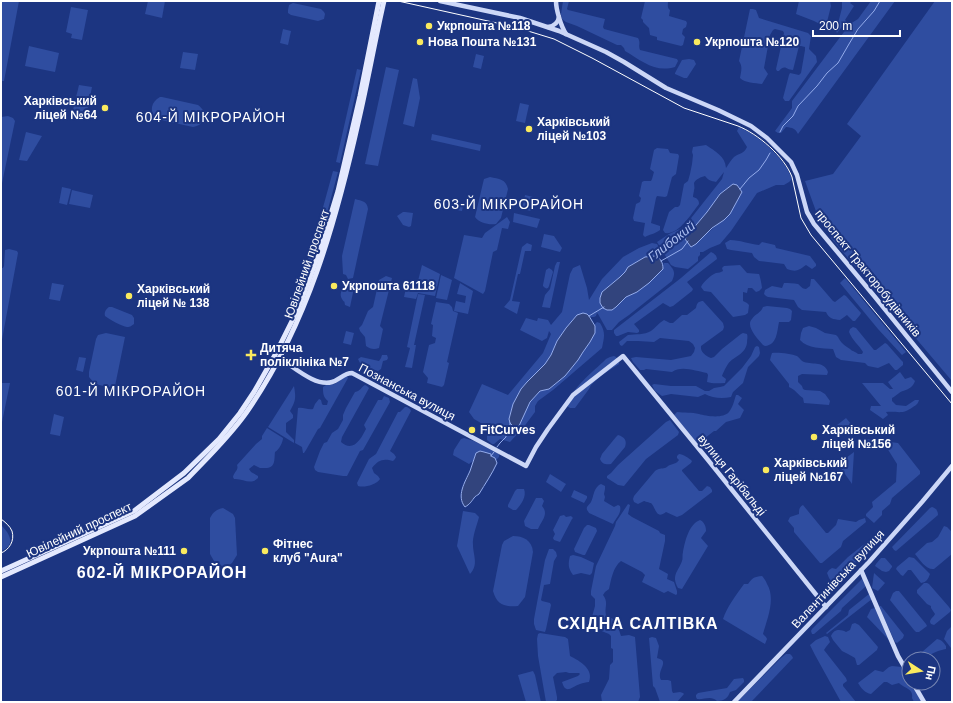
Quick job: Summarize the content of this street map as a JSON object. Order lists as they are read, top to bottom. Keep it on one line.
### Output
{"streets":{"main road":["Ювілейний проспект"],"street":["проспект Тракторобудівників","Познанська вулиця","вулиця Гарібальді","Валентинівська вулиця"]},"crossings":[["Ювілейний проспект","Познанська вулиця"],["Познанська вулиця","вулиця Гарібальді"],["вулиця Гарібальді","Валентинівська вулиця"]],"districts":["604-Й МІКРОРАЙОН","603-Й МІКРОРАЙОН","601-Й МІКРОРАЙОН","602-Й МІКРОРАЙОН","СХІДНА САЛТІВКА"],"water":["Глибокий"],"places":{"other":["Укрпошта №118","Нова Пошта №131","Укрпошта №120","Харківський ліцей №64","Харківський ліцей №103","Укрпошта 61118","Харківський ліцей № 138","FitCurves","Харківський ліцей №156","Харківський ліцей №167","Укрпошта №111","Фітнес клуб \"Aura\""],"health":["Дитяча поліклініка №7"]},"scale_bar":"200 m","north":"right"}
